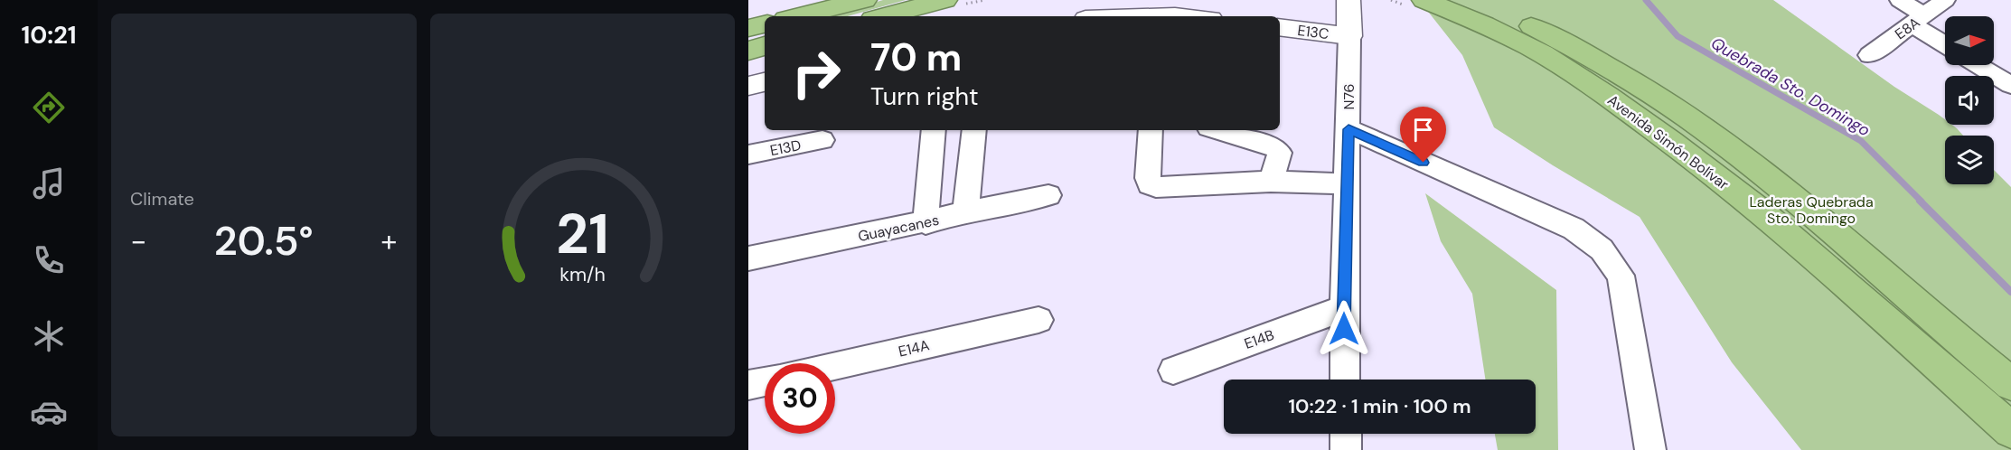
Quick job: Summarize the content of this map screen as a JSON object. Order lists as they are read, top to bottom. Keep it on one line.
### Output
{"streets":{"highway":["Avenida Simón Bolívar"],"street":["E8A","E13C","N76","E13D","Guayacanes","E14B","E14A"]},"crossings":[["E13C","N76"],["N76","E14B"]],"water":["Quebrada Sto. Domingo"],"parks":["Laderas Quebrada Sto. Domingo"],"north":"right","page":{"tabs":"10:21","tile":"Climate","turn":["70 m","Turn right"],"heat":["−","20.5°","+"],"limit":"30","trip":"10:22 · 1 min · 100 m","gauge":["21","km/h"]}}
